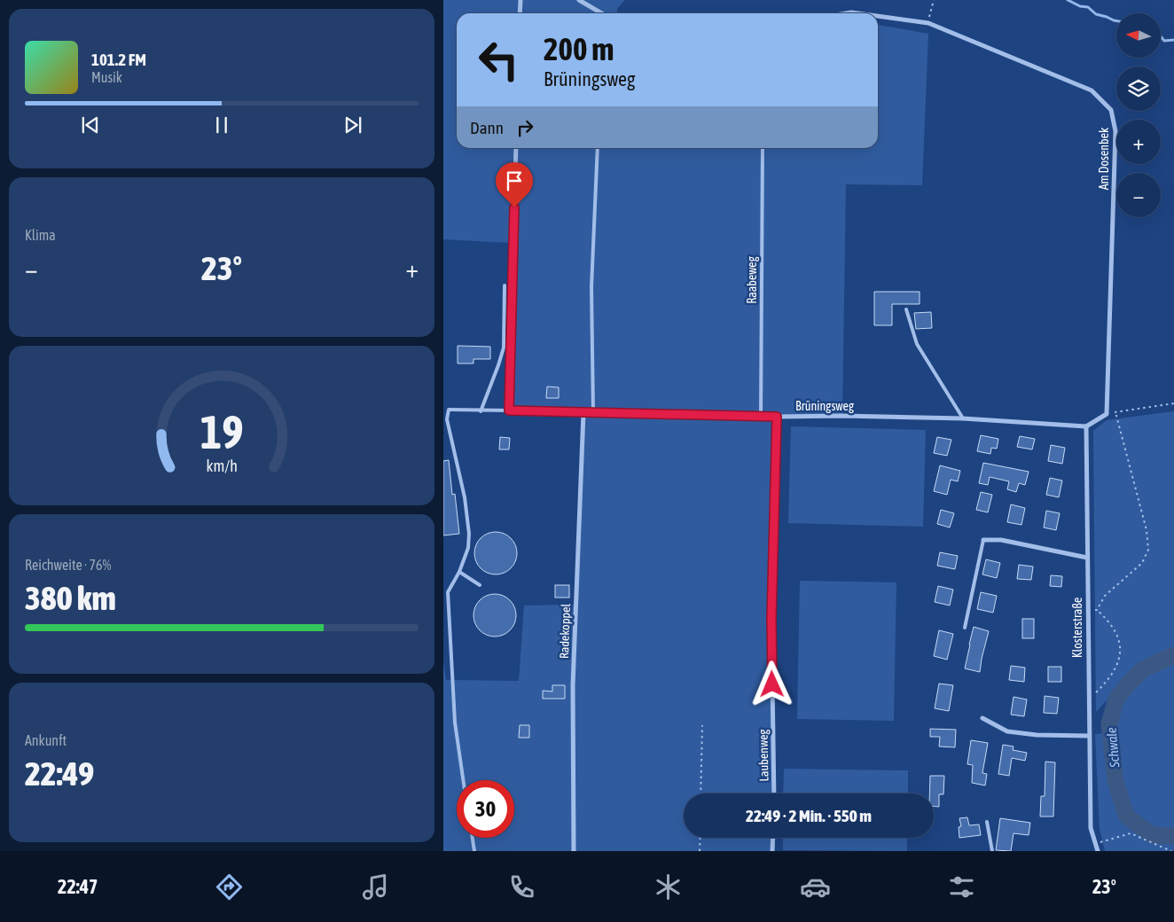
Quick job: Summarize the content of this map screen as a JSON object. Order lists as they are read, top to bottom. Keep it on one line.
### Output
{"streets":{"street":["Am Dosenbek","Brüningsweg","Klosterstraße","Radekoppel","Laubenweg"],"lane":["Raabeweg"]},"crossings":[["Raabeweg","Brüningsweg"],["Brüningsweg","Klosterstraße"],["Brüningsweg","Radekoppel"],["Brüningsweg","Laubenweg"]],"water":["Schwale"],"north":"left","page":{"map_buttons":["+","−"],"turn":["200 m","Brüningsweg"],"song":["101.2 FM","Musik"],"then":"Dann","tile":["Klima",["Reichweite · 76%","380 km"],["Ankunft","22:49"]],"heat":["−","23°","+"],"limit":"30","trip":"22:49 · 2 Min. · 550 m","tabs":["22:47","23°"],"gauge":["19","km/h"]}}
